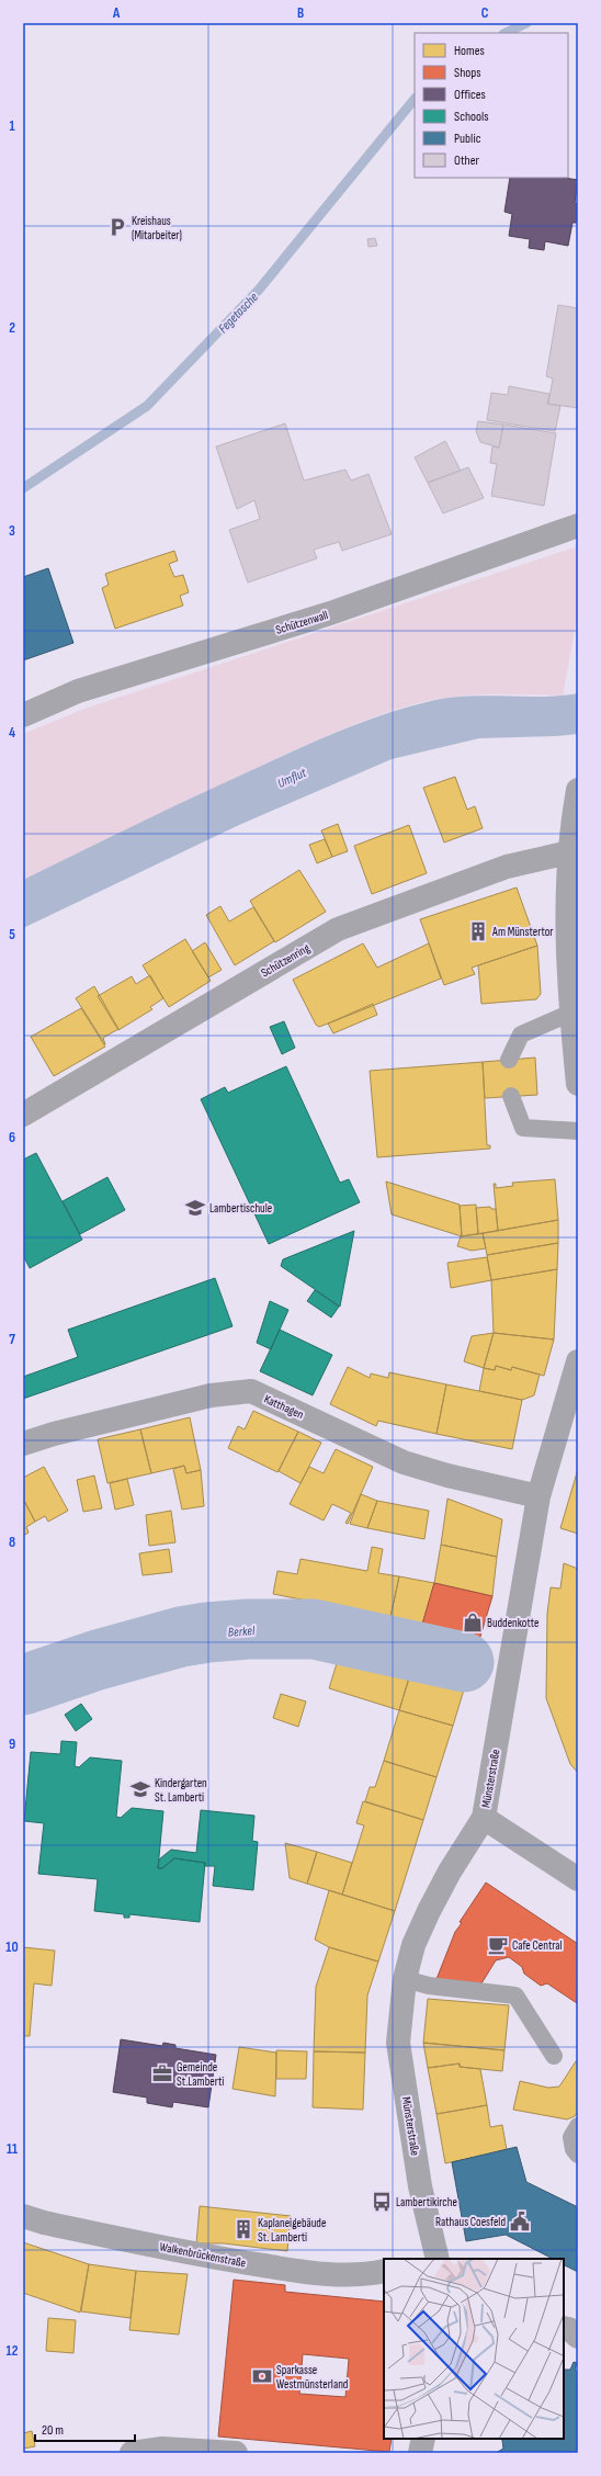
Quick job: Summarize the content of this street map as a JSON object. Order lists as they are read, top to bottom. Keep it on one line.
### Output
{"streets":{"street":["Schützenwall","Schützenring","Katthagen","Münsterstraße","Walkenbrückenstraße"]},"crossings":[["Katthagen","Münsterstraße"]],"water":["Fegetasche","Umflut","Berkel"],"places":{"parking":["Kreishaus (Mitarbeiter)"],"building":["Am Münstertor","Kaplaneigebäude St. Lamberti"],"school or university":["Lambertischule","Kindergarten St. Lamberti"],"shop":["Buddenkotte"],"cafe":["Cafe Central"],"office":["Gemeinde St.Lamberti"],"bus stop":["Lambertikirche"],"public building":["Rathaus Coesfeld"],"bank":["Sparkasse Westmünsterland"]},"legend":["Homes","Shops","Offices","Schools","Public","Other"],"scale_bar":"20 m","grid":{"columns":["A","B","C"],"rows":["1","2","3","4","5","6","7","8","9","10","11","12"]}}
